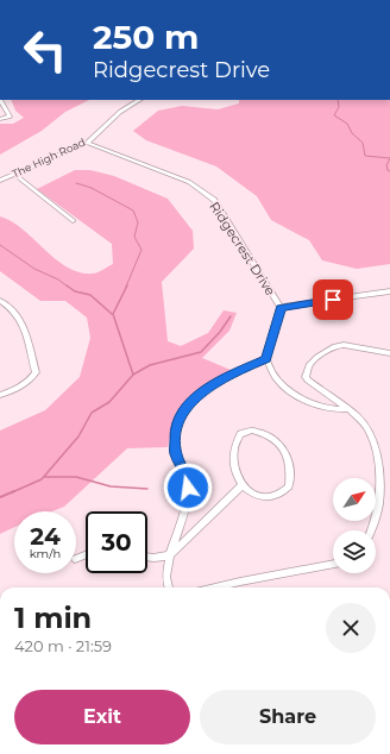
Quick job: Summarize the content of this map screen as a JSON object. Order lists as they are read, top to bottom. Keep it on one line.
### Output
{"streets":{"street":["The High Road","Ridgecrest Drive"]},"crossings":[["The High Road","Ridgecrest Drive"]],"north":"top right","page":{"turn":["250 m","Ridgecrest Drive"],"speed":"24 km/h","limit":"30","heading":["1 min","420 m · 21:59"],"buttons":["Exit","Share"]}}
